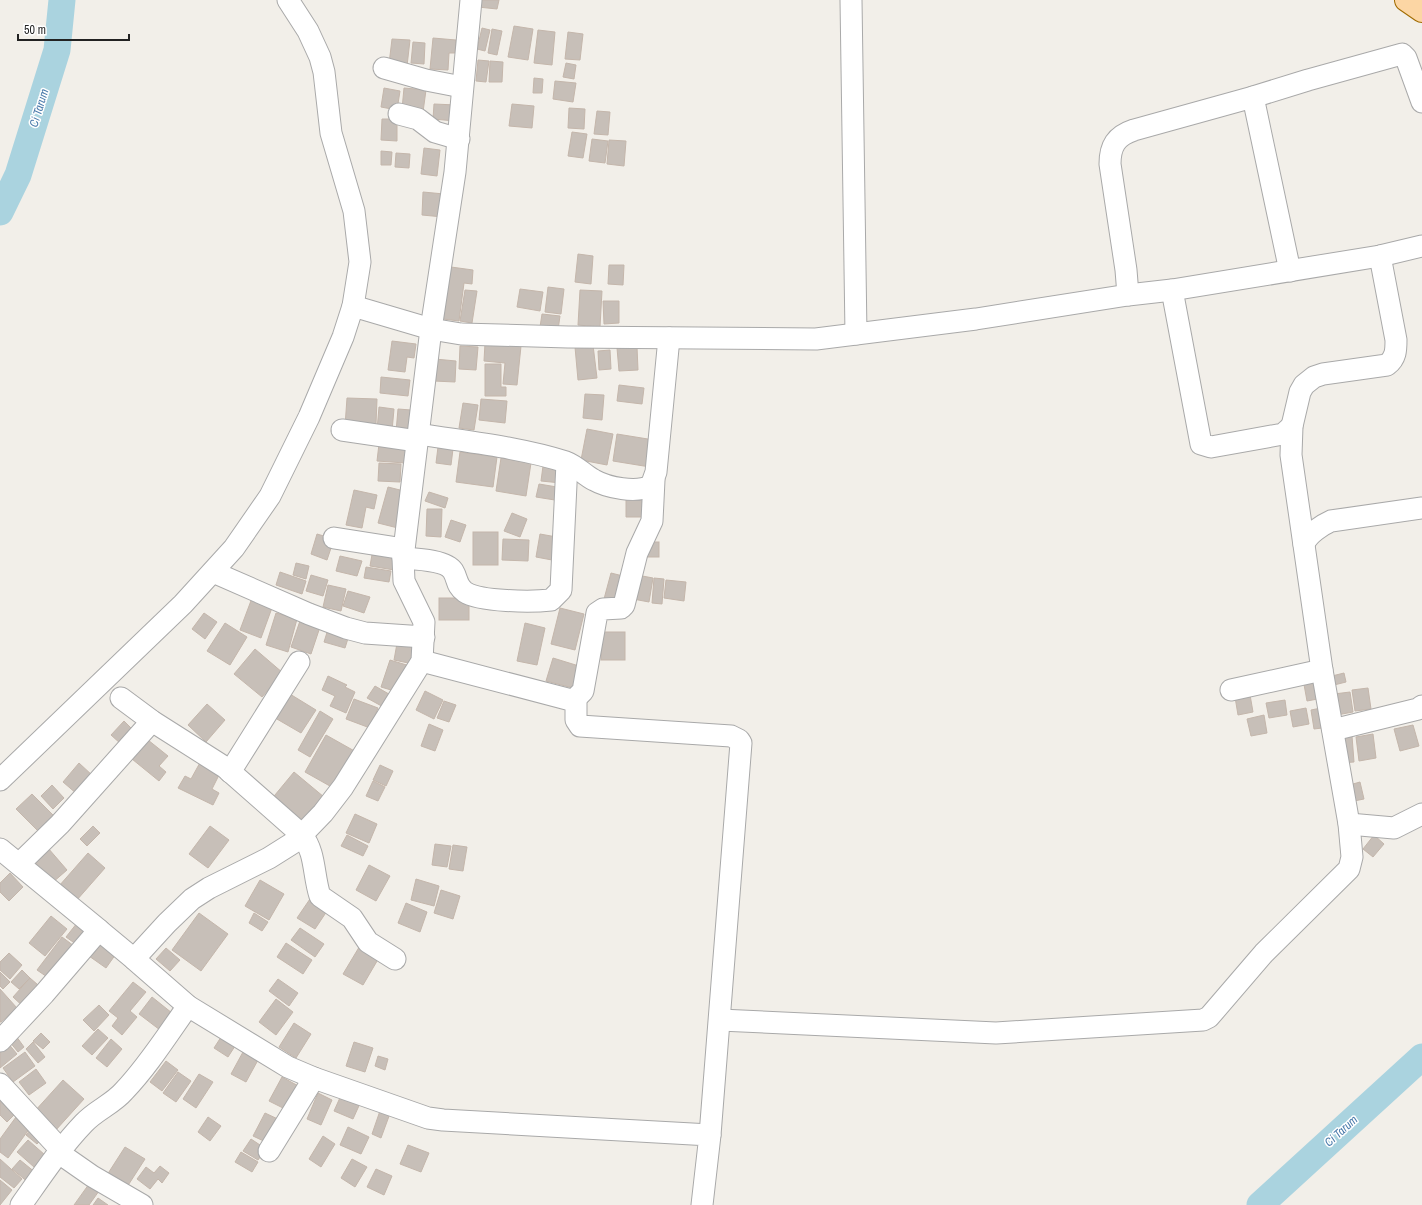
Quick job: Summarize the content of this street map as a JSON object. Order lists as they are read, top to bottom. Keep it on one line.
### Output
{"water":["Ci Tarum"],"scale_bar":"50 m"}
